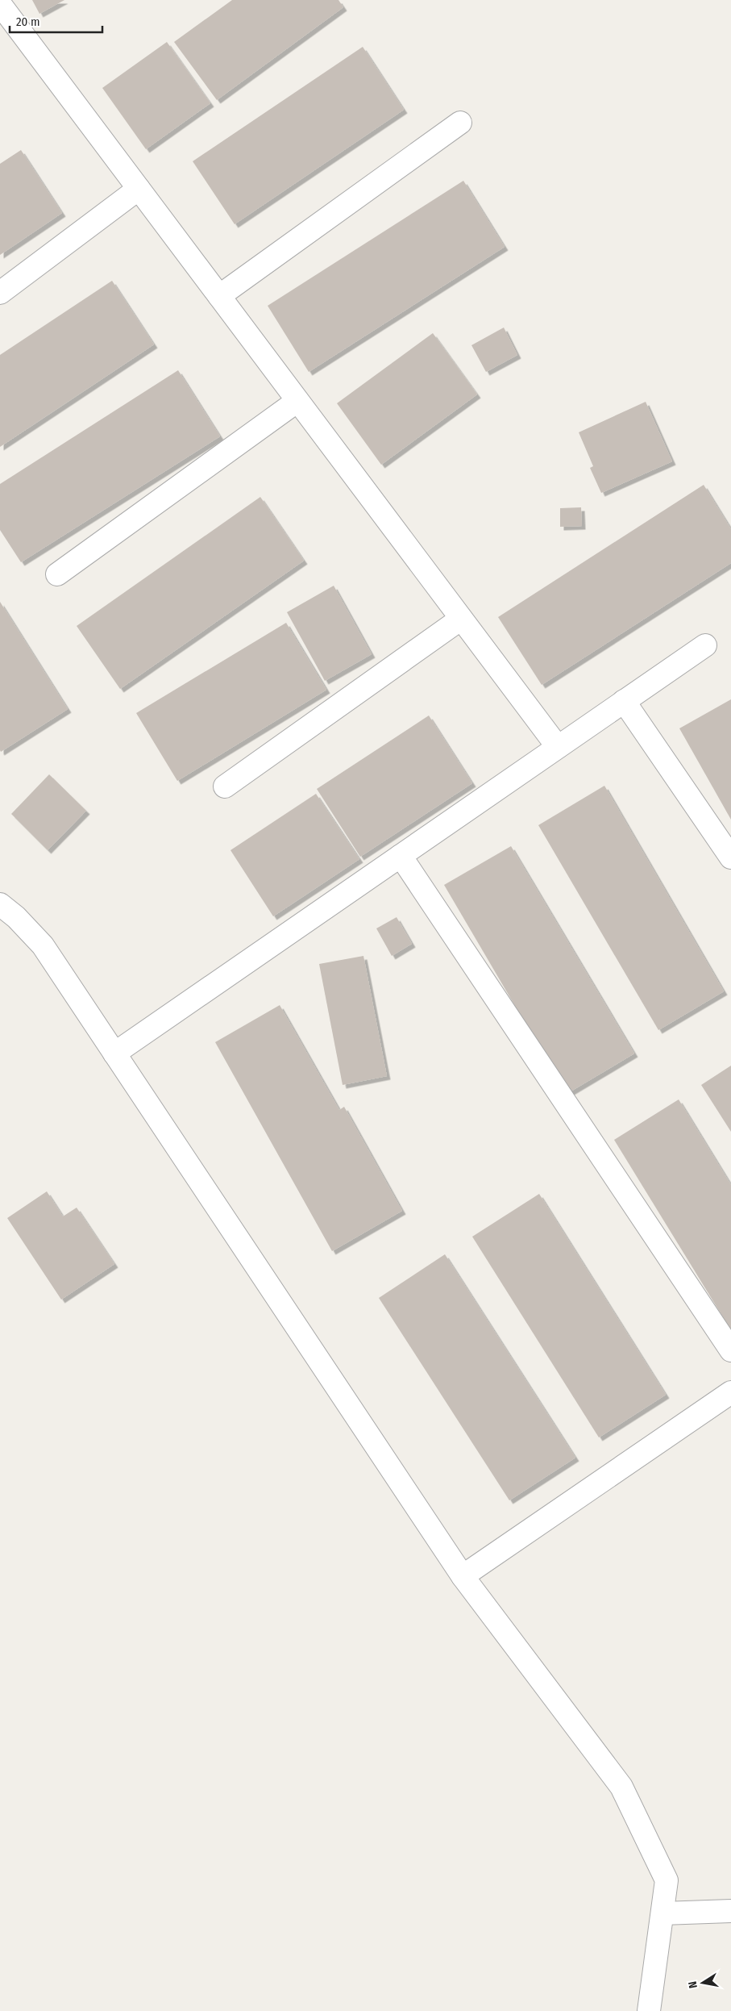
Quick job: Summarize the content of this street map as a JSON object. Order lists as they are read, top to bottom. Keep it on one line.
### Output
{"scale_bar":"20 m","north":"left"}
